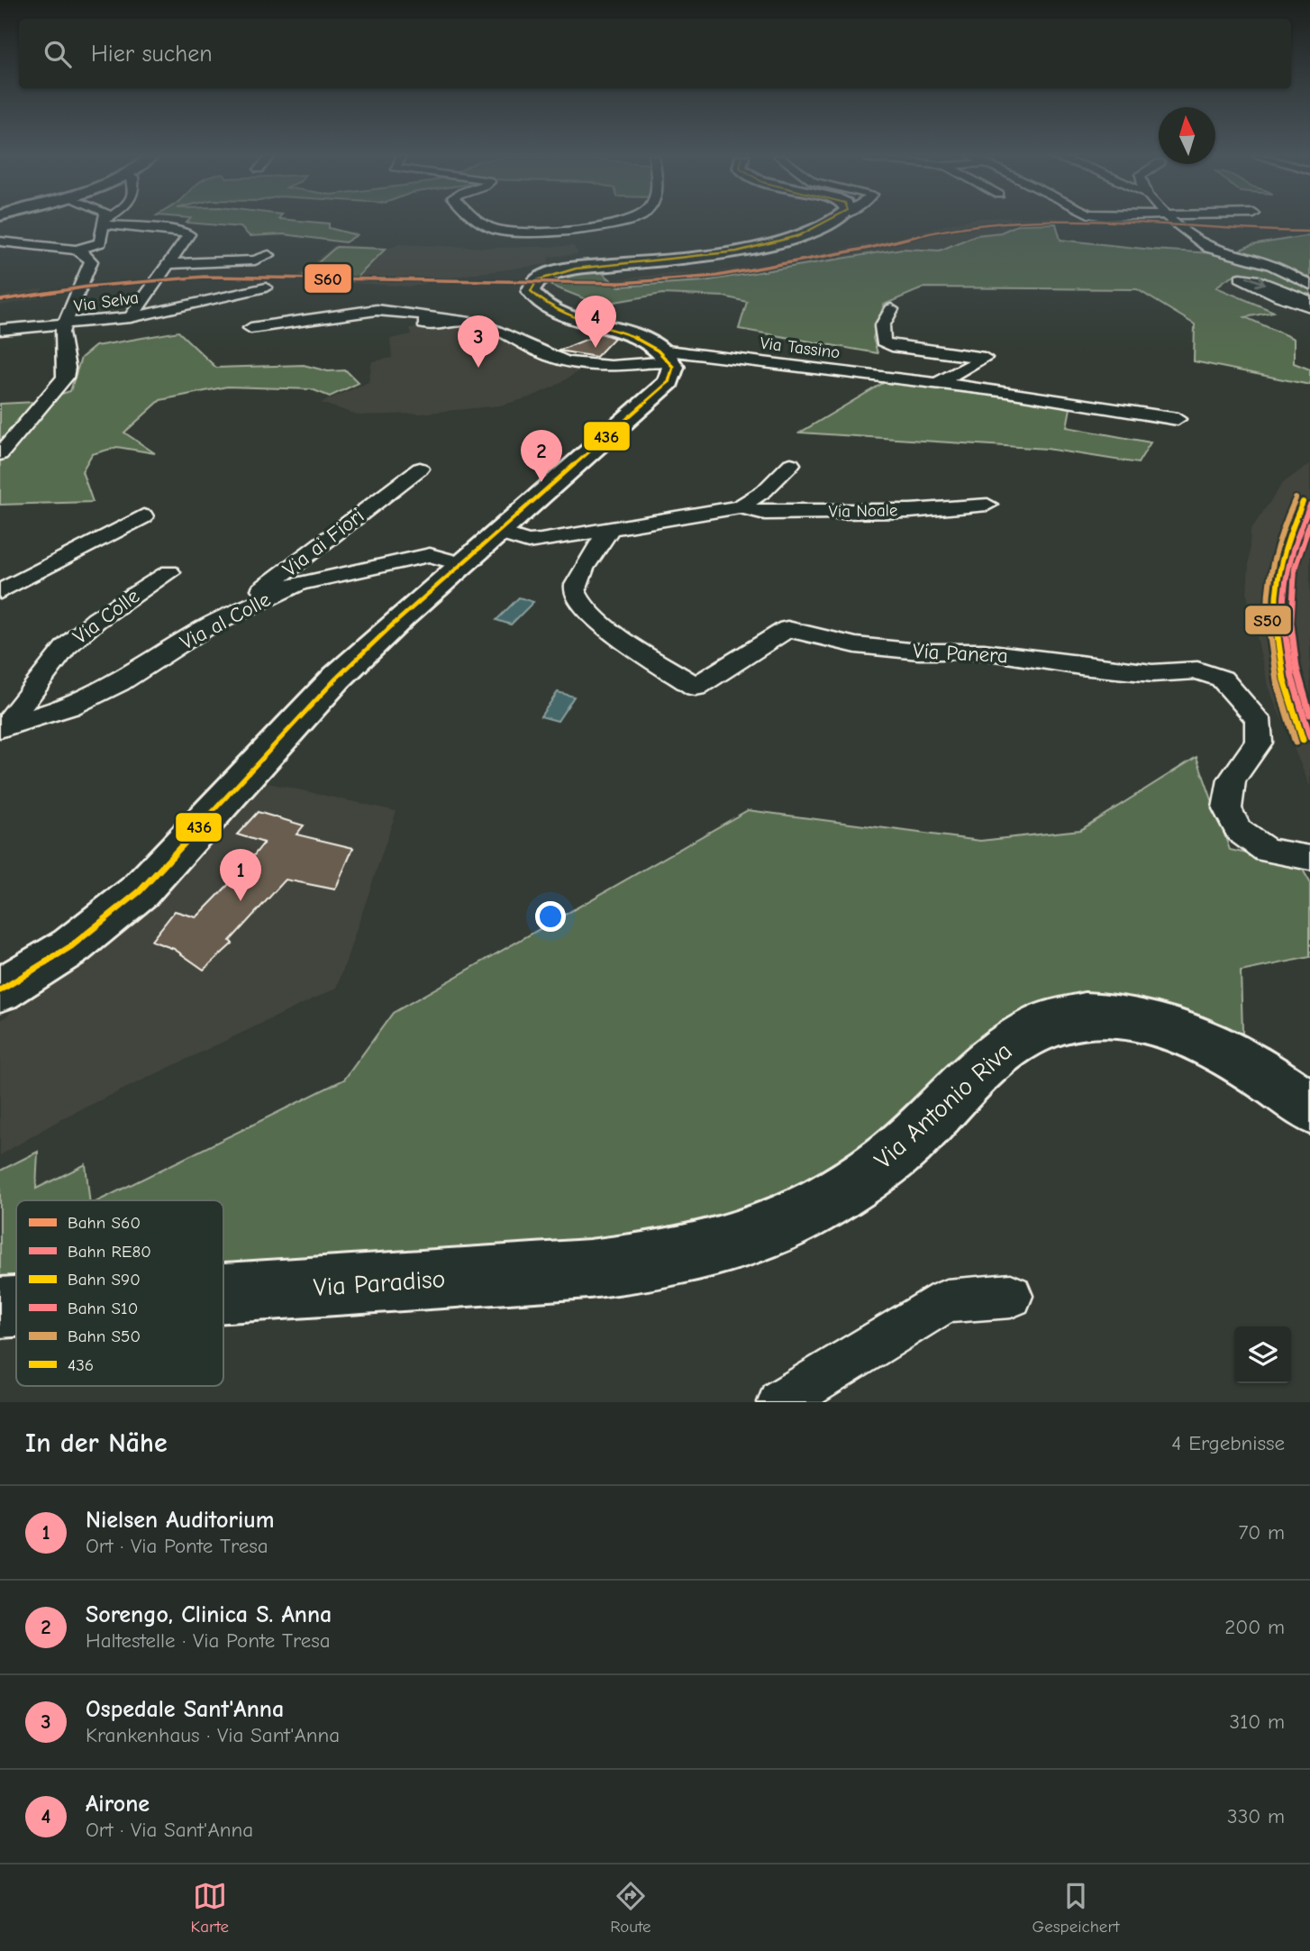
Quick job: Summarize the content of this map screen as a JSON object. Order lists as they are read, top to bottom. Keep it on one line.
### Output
{"streets":{"main road":["Via Antonio Riva","Via Paradiso"],"street":["Via Selva","Via Tassino","Via Noale","Via ai Fiori","Via Colle","Via al Colle","Via Panera"]},"crossings":[["Via Noale","Via Panera"],["Via ai Fiori","Via al Colle"],["Via Colle","Via al Colle"],["Via Antonio Riva","Via Paradiso"]],"lines":["rail line S60","transit line 436","rail line S50","rail line S90","rail line RE80","rail line S10"],"legend":["Bahn S60","Bahn RE80","Bahn S90","Bahn S10","Bahn S50","436"],"north":"top","page":{"search":"Hier suchen","pins":["4","3","2","1"],"heading":["In der Nähe","4 Ergebnisse"],"list":[{"mark":"1","name":"Nielsen Auditorium","note":"Ort · Via Ponte Tresa","value":"70 m"},{"mark":"2","name":"Sorengo, Clinica S. Anna","note":"Haltestelle · Via Ponte Tresa","value":"200 m"},{"mark":"3","name":"Ospedale Sant'Anna","note":"Krankenhaus · Via Sant'Anna","value":"310 m"},{"mark":"4","name":"Airone","note":"Ort · Via Sant'Anna","value":"330 m"}],"nav":["Karte","Route","Gespeichert"]}}
